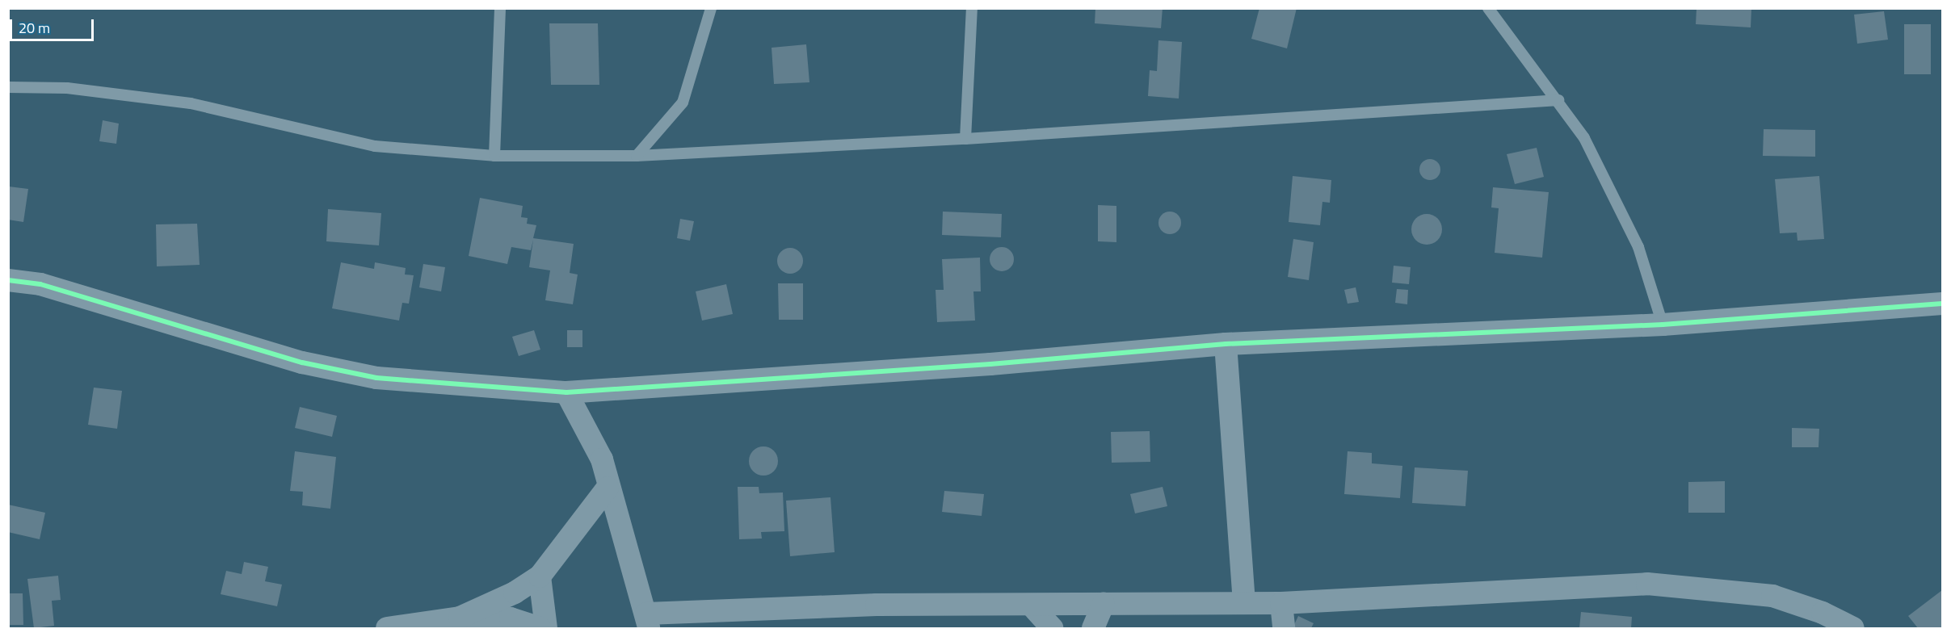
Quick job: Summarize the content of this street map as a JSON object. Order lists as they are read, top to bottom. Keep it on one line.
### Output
{"scale_bar":"20 m"}
